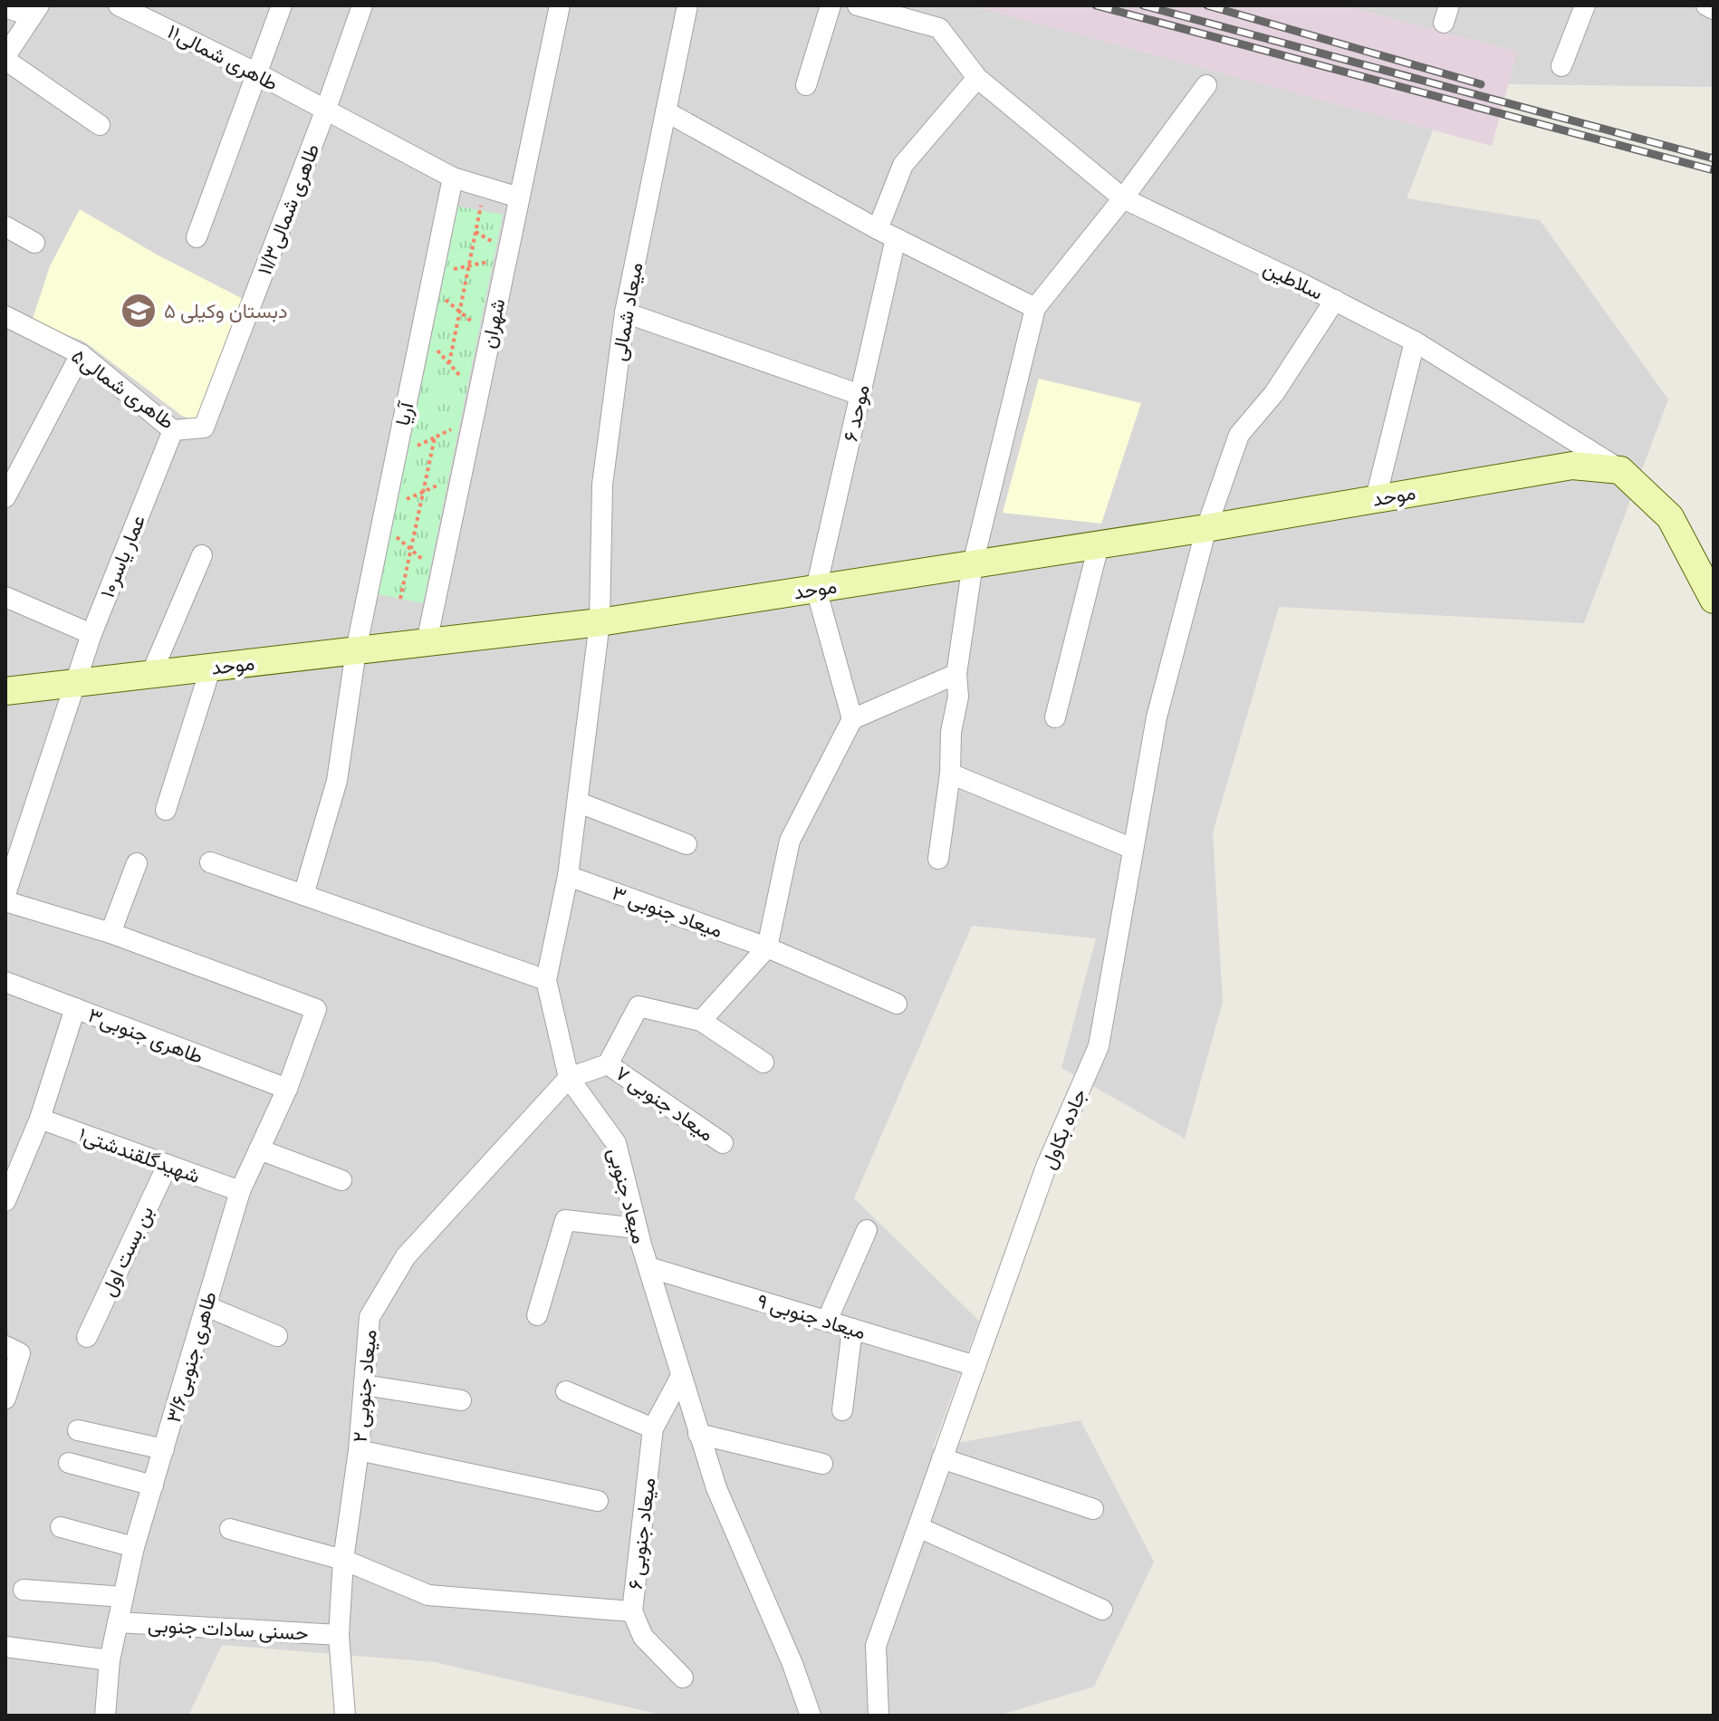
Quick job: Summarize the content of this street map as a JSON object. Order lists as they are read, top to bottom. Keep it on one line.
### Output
{"streets":{"street":["طاهری شمالی۱۱","طاهری شمالی۱۱/۳","سلاطین","میعاد شمالی","شهران","طاهری شمالی۵","موحد ۶","آریا","موحد","عمار یاسر۱۰","میعاد جنوبی ۳","طاهری جنوبی۳","میعاد جنوبی ۷","جاده بکاول","شهیدگلقندشتی۱","میعاد جنوبی","بن بست اول","میعاد جنوبی ۹","طاهری جنوبی۳/۶","میعاد جنوبی ۲","میعاد جنوبی ۶","حسنی سادات جنوبی"]},"crossings":[["طاهری شمالی۱۱","طاهری شمالی۱۱/۳"],["طاهری شمالی۱۱","شهران"],["طاهری شمالی۱۱","آریا"],["طاهری شمالی۱۱/۳","طاهری شمالی۵"],["سلاطین","موحد ۶"],["سلاطین","موحد"],["سلاطین","جاده بکاول"],["میعاد شمالی","موحد"],["میعاد شمالی","میعاد جنوبی"],["شهران","موحد"],["طاهری شمالی۵","عمار یاسر۱۰"],["موحد ۶","موحد"],["آریا","موحد"],["موحد","عمار یاسر۱۰"],["موحد","جاده بکاول"],["موحد","میعاد جنوبی"],["میعاد جنوبی ۳","میعاد جنوبی"],["طاهری جنوبی۳","طاهری جنوبی۳/۶"],["جاده بکاول","میعاد جنوبی ۹"],["شهیدگلقندشتی۱","بن بست اول"],["شهیدگلقندشتی۱","طاهری جنوبی۳/۶"],["میعاد جنوبی","میعاد جنوبی ۹"],["میعاد جنوبی","میعاد جنوبی ۲"],["میعاد جنوبی","میعاد جنوبی ۶"],["طاهری جنوبی۳/۶","حسنی سادات جنوبی"],["میعاد جنوبی ۲","حسنی سادات جنوبی"]],"places":{"school or university":["دبستان وکیلی ۵"]}}
